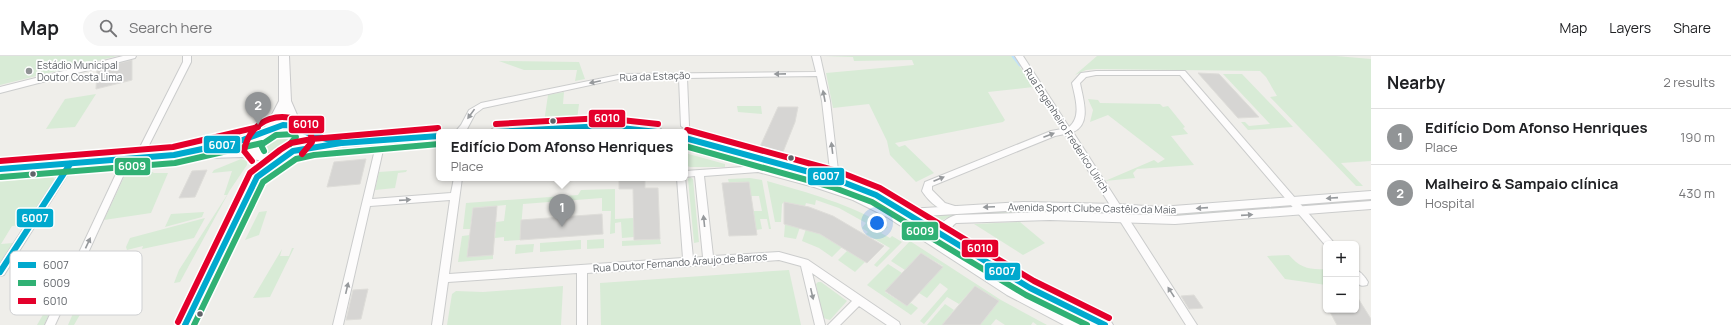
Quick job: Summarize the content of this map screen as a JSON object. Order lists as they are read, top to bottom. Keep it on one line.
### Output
{"streets":{"street":["Rua da Estação","Rua Engenheiro Frederico Ulrich","Avenida Sport Clube Castêlo da Maia","Rua Doutor Fernando Áraujo de Barros"]},"crossings":[["Rua Engenheiro Frederico Ulrich","Avenida Sport Clube Castêlo da Maia"]],"one_way":["Rua da Estação","Rua Engenheiro Frederico Ulrich"],"places":["Estádio Municipal Doutor Costa Lima"],"lines":["transit line 6010","transit line 6007","transit line 6009"],"legend":["6007","6009","6010"],"page":{"header":"Map","search":"Search here","nav":["Map","Layers","Share"],"heading":["Nearby","2 results"],"pins":["2","1"],"list":[{"mark":"1","name":"Edifício Dom Afonso Henriques","note":"Place","value":"190 m"},{"mark":"2","name":"Malheiro & Sampaio clínica","note":"Hospital","value":"430 m"}],"popup":["Edifício Dom Afonso Henriques","Place"],"map_buttons":["+","−"]}}
